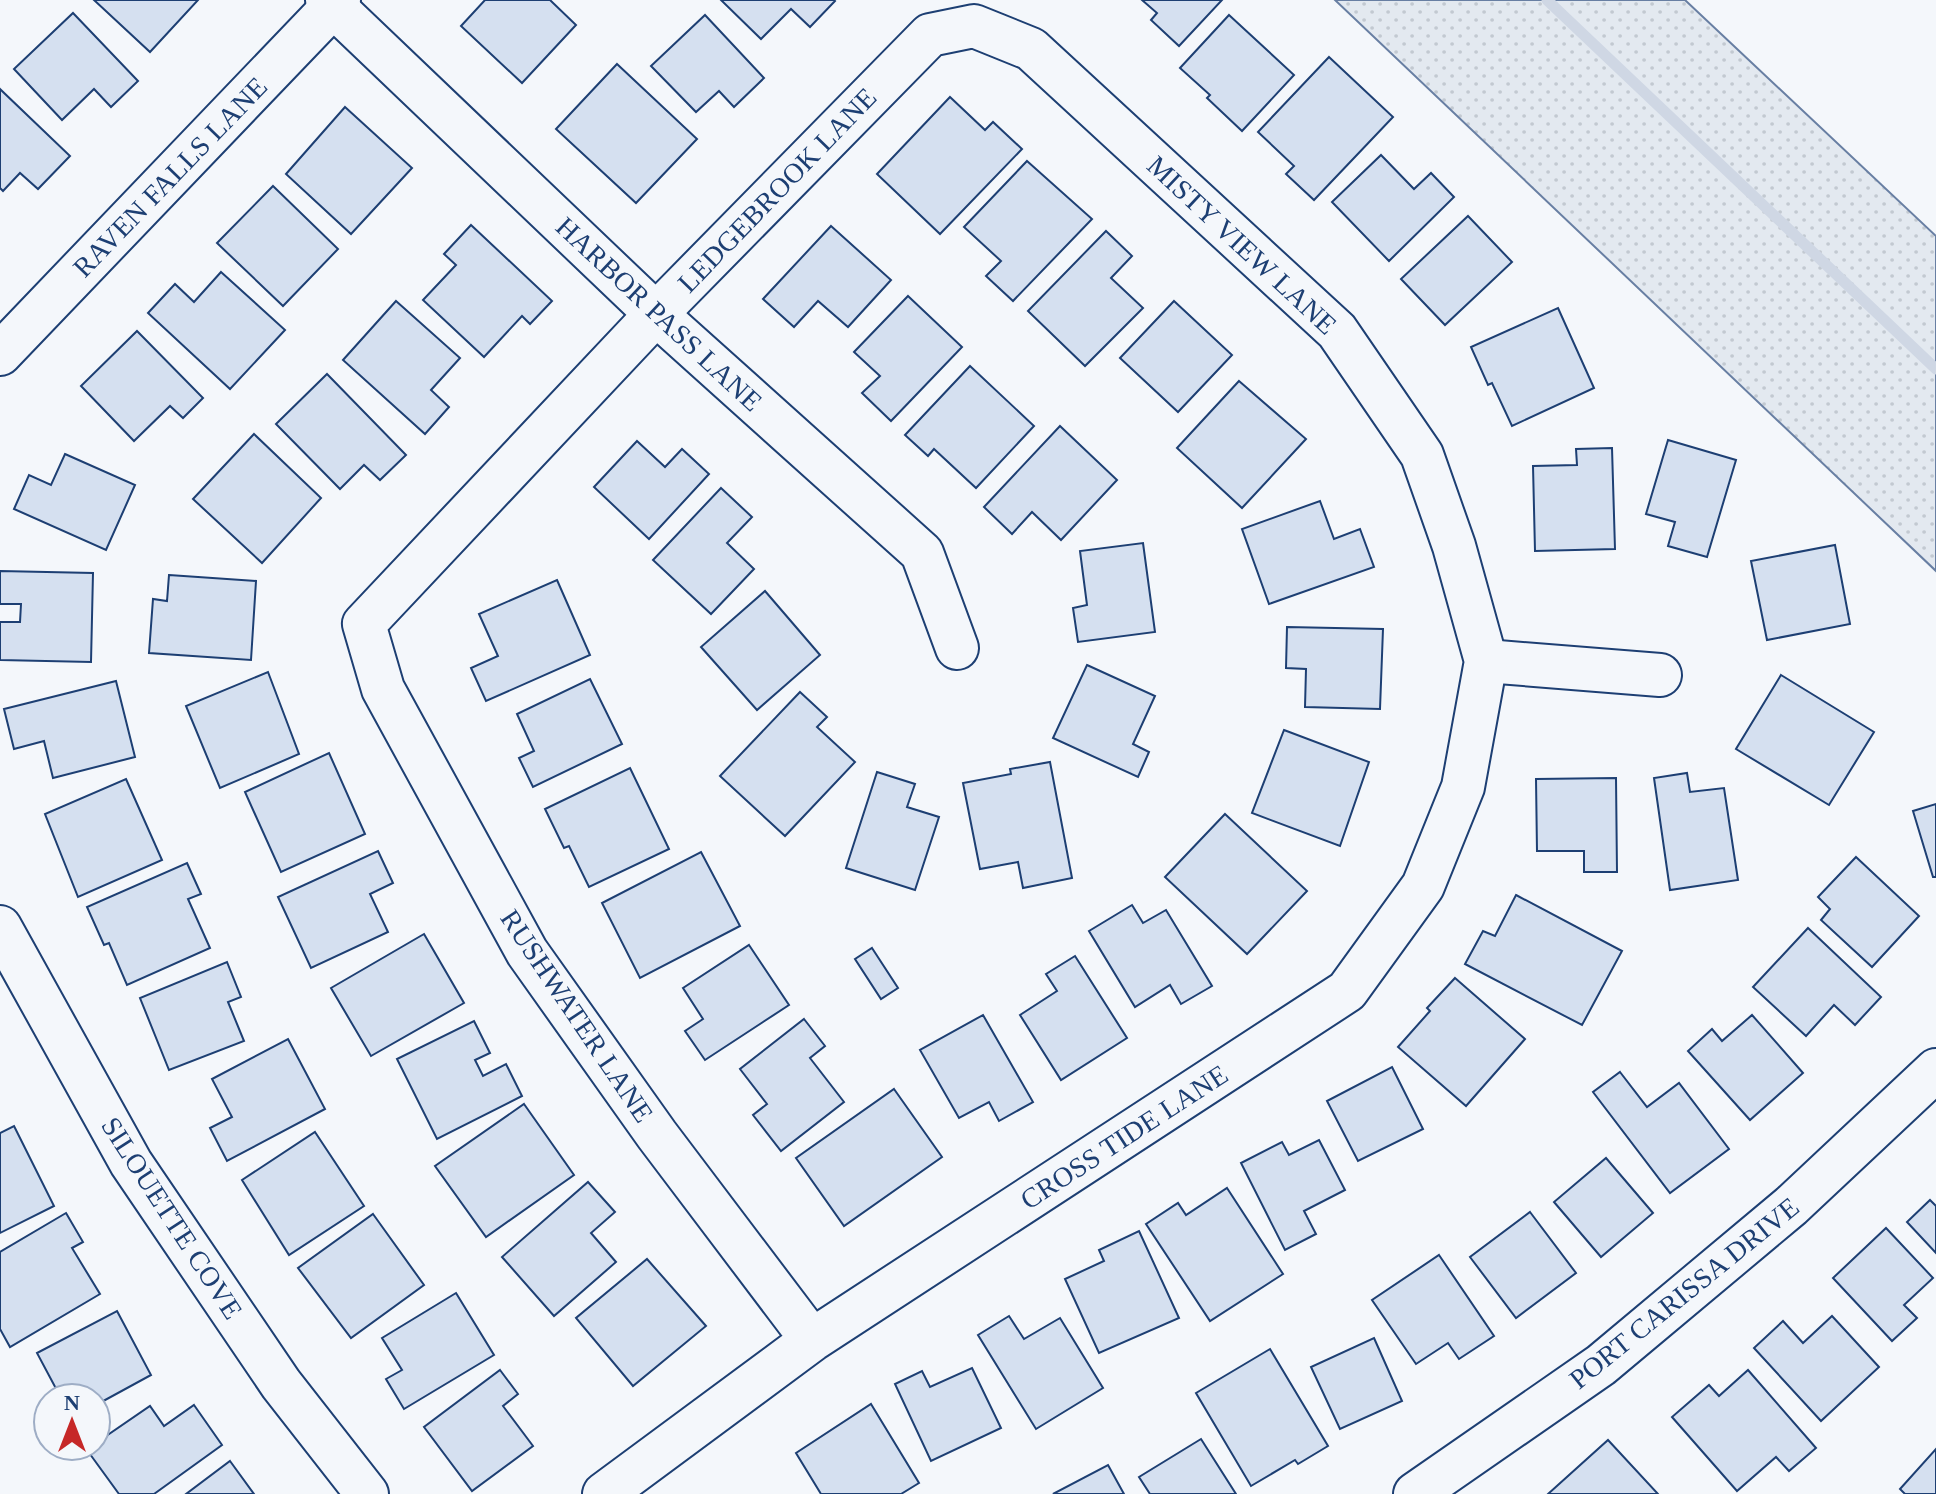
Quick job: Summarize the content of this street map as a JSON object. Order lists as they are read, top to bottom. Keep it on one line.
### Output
{"streets":{"street":["RAVEN FALLS LANE","LEDGEBROOK LANE","MISTY VIEW LANE","HARBOR PASS LANE","RUSHWATER LANE","CROSS TIDE LANE","SILOUETTE COVE","PORT CARISSA DRIVE"]},"crossings":[["RAVEN FALLS LANE","HARBOR PASS LANE"],["LEDGEBROOK LANE","MISTY VIEW LANE"],["LEDGEBROOK LANE","HARBOR PASS LANE"],["LEDGEBROOK LANE","RUSHWATER LANE"],["MISTY VIEW LANE","CROSS TIDE LANE"],["RUSHWATER LANE","CROSS TIDE LANE"]],"north":"top"}
